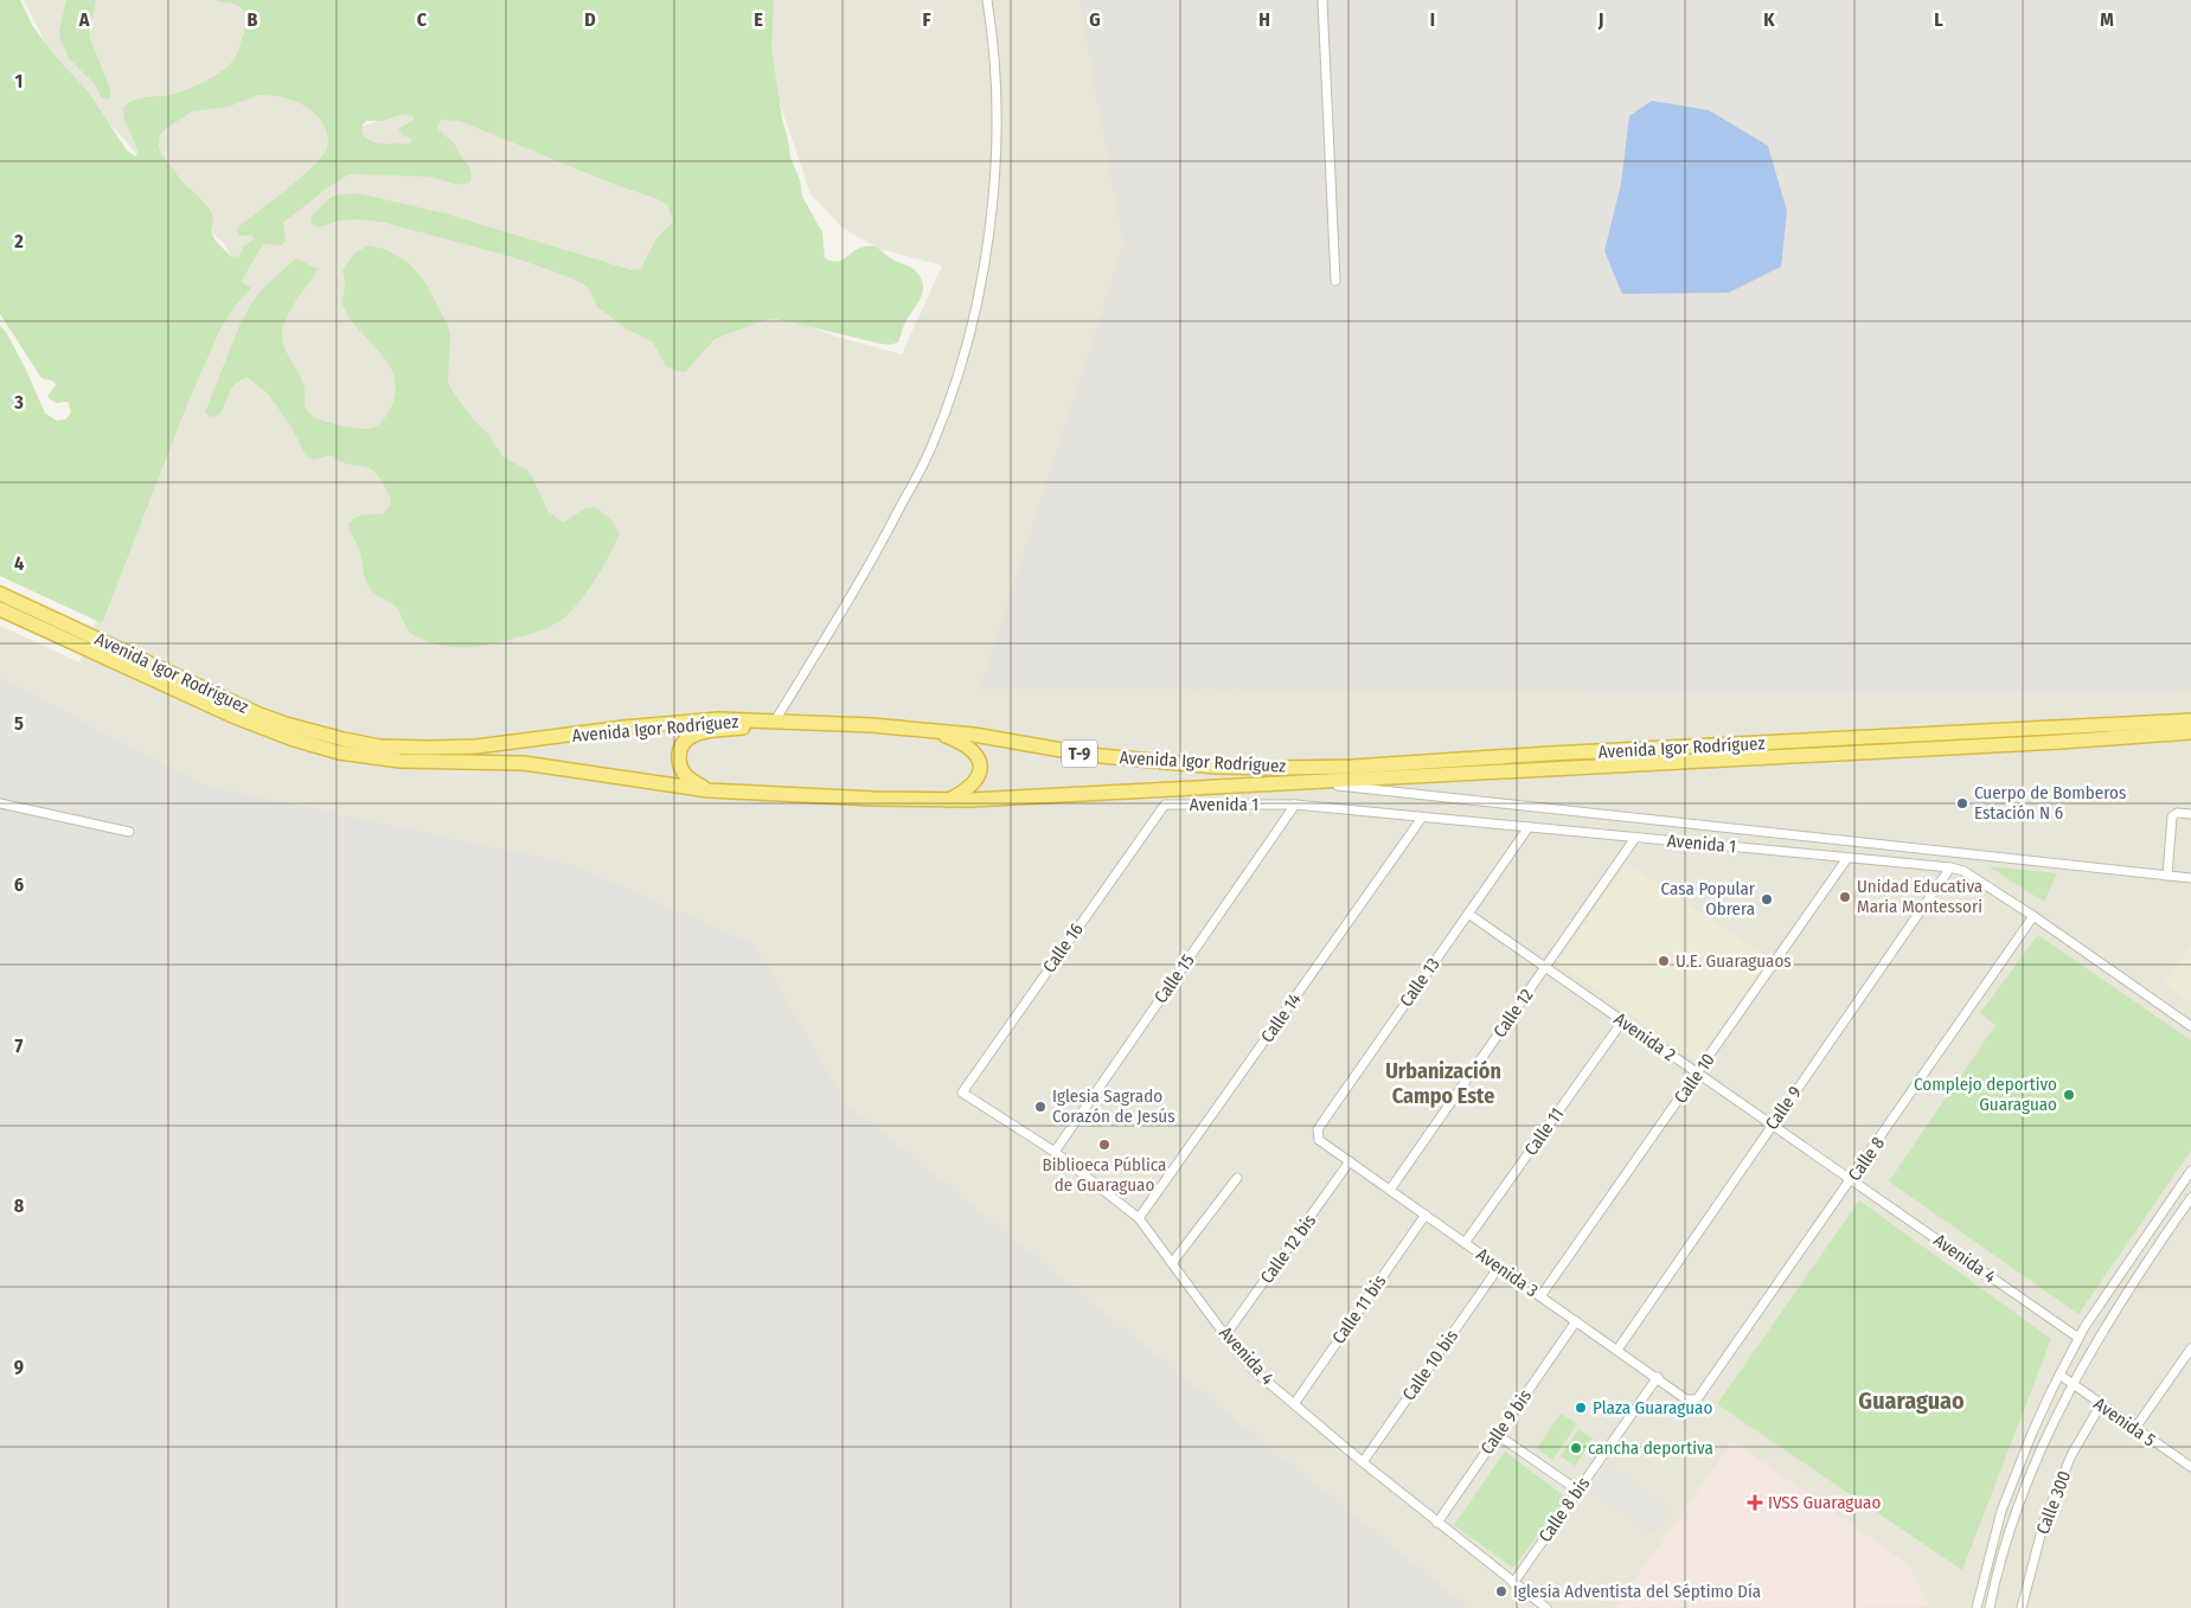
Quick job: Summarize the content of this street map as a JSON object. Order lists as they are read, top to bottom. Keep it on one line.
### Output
{"streets":{"highway":["Avenida Igor Rodríguez","T-9"],"street":["Avenida 1","Calle 16","Calle 15","Calle 13","Calle 12","Calle 14","Avenida 2","Calle 10","Calle 9","Calle 11","Calle 8","Calle 12 bis","Avenida 4","Avenida 3","Calle 11 bis","Calle 10 bis","Calle 9 bis","Avenida 5","Calle 300","Calle 8 bis"]},"crossings":[["Avenida Igor Rodríguez","T-9"],["Avenida 1","Calle 16"],["Avenida 1","Calle 15"],["Avenida 1","Calle 13"],["Avenida 1","Calle 12"],["Avenida 1","Calle 14"],["Avenida 1","Calle 10"],["Avenida 1","Calle 9"],["Avenida 1","Calle 8"],["Calle 16","Avenida 4"],["Calle 15","Avenida 4"],["Calle 13","Avenida 2"],["Calle 13","Avenida 3"],["Calle 12","Avenida 2"],["Calle 12","Avenida 3"],["Calle 14","Avenida 4"],["Avenida 2","Calle 10"],["Avenida 2","Calle 9"],["Avenida 2","Calle 11"],["Avenida 2","Calle 8"],["Avenida 2","Avenida 4"],["Calle 10","Avenida 3"],["Calle 9","Avenida 3"],["Calle 11","Avenida 3"],["Calle 8","Avenida 4"],["Calle 8","Avenida 3"],["Calle 12 bis","Avenida 4"],["Calle 12 bis","Avenida 3"],["Avenida 4","Calle 11 bis"],["Avenida 4","Calle 10 bis"],["Avenida 4","Calle 9 bis"],["Avenida 4","Calle 8 bis"],["Avenida 3","Calle 11 bis"],["Avenida 3","Calle 10 bis"],["Avenida 3","Calle 9 bis"],["Avenida 3","Calle 8 bis"],["Avenida 5","Calle 300"]],"districts":["Urbanización Campo Este","Guaraguao"],"places":{"other":["Cuerpo de Bomberos Estación N 6","Unidad Educativa Maria Montessori","Casa Popular Obrera","U.E. Guaraguaos","Complejo deportivo Guaraguao","Iglesia Sagrado Corazón de Jesús","Biblioeca Pública de Guaraguao","Plaza Guaraguao","cancha deportiva","Iglesia Adventista del Séptimo Día"],"health":["IVSS Guaraguao"]},"grid":{"columns":["A","B","C","D","E","F","G","H","I","J","K","L","M"],"rows":["1","2","3","4","5","6","7","8","9"]}}
